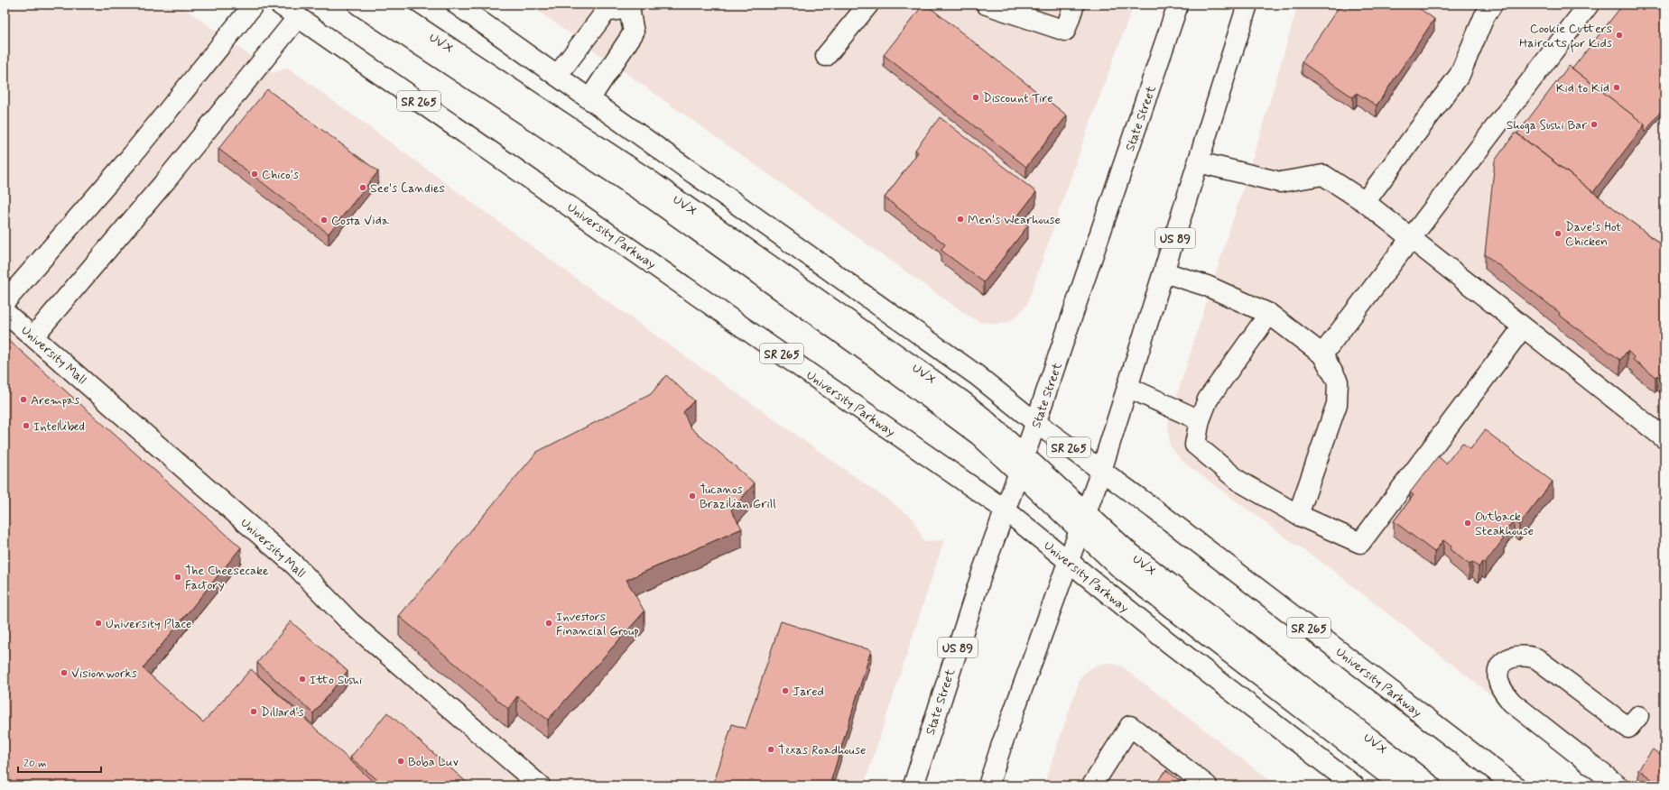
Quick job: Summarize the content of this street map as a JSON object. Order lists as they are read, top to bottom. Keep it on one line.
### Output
{"streets":{"main road":["UVX","SR 265","State Street","University Parkway","US 89","University Mall"]},"crossings":[["UVX","State Street"],["UVX","US 89"],["State Street","University Parkway"],["University Parkway","US 89"]],"places":["Cookie Cutters Haircuts for Kids","Kid to Kid","Discount Tire","Shoga Sushi Bar","Chico's","See's Candies","Men's Wearhouse","Costa Vida","Dave's Hot Chicken","Arempas","Intellibed","Tucanos Brazilian Grill","Outback Steakhouse","The Cheesecake Factory","University Place","Investors Financial Group","Visionworks","Itto Sushi","Jared","Dillard's","Texas Roadhouse","Boba Luv"],"scale_bar":"20 m"}
